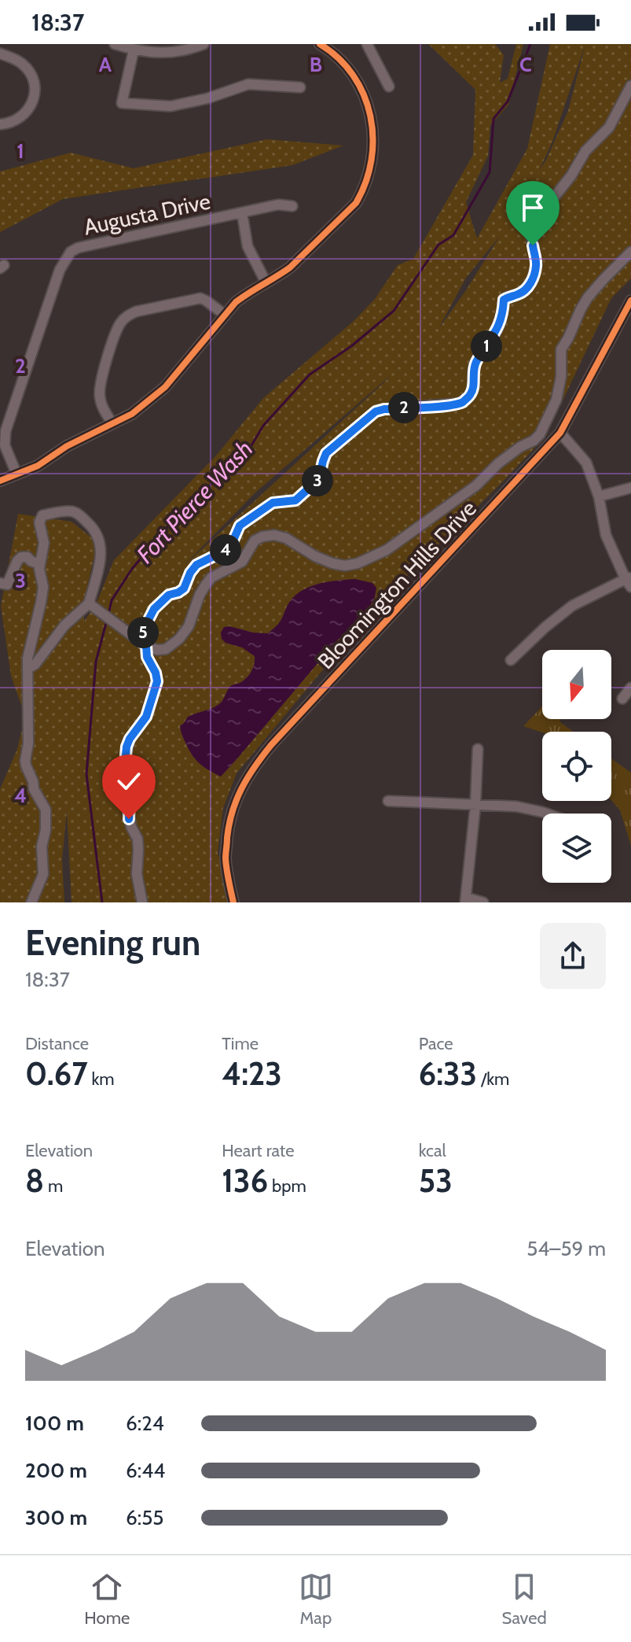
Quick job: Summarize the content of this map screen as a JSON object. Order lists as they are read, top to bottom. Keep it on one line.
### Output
{"streets":{"street":["Augusta Drive","Bloomington Hills Drive"]},"water":["Fort Pierce Wash"],"north":"bottom","page":{"status":"18:37","pins":["1","2","3","4","5"],"heading":["Evening run","18:37"],"stats":[["Distance","0.67 km"],["Time","4:23"],["Pace","6:33 /km"],["Elevation","8 m"],["Heart rate","136 bpm"],["kcal","53"]],"chart":["Elevation","54–59 m"],"list":[{"name":"100 m","note":"6:24"},{"name":"200 m","note":"6:44"},{"name":"300 m","note":"6:55"}],"tabs":["Home","Map","Saved"]},"grid":{"columns":["A","B","C"],"rows":["1","2","3","4"]}}
